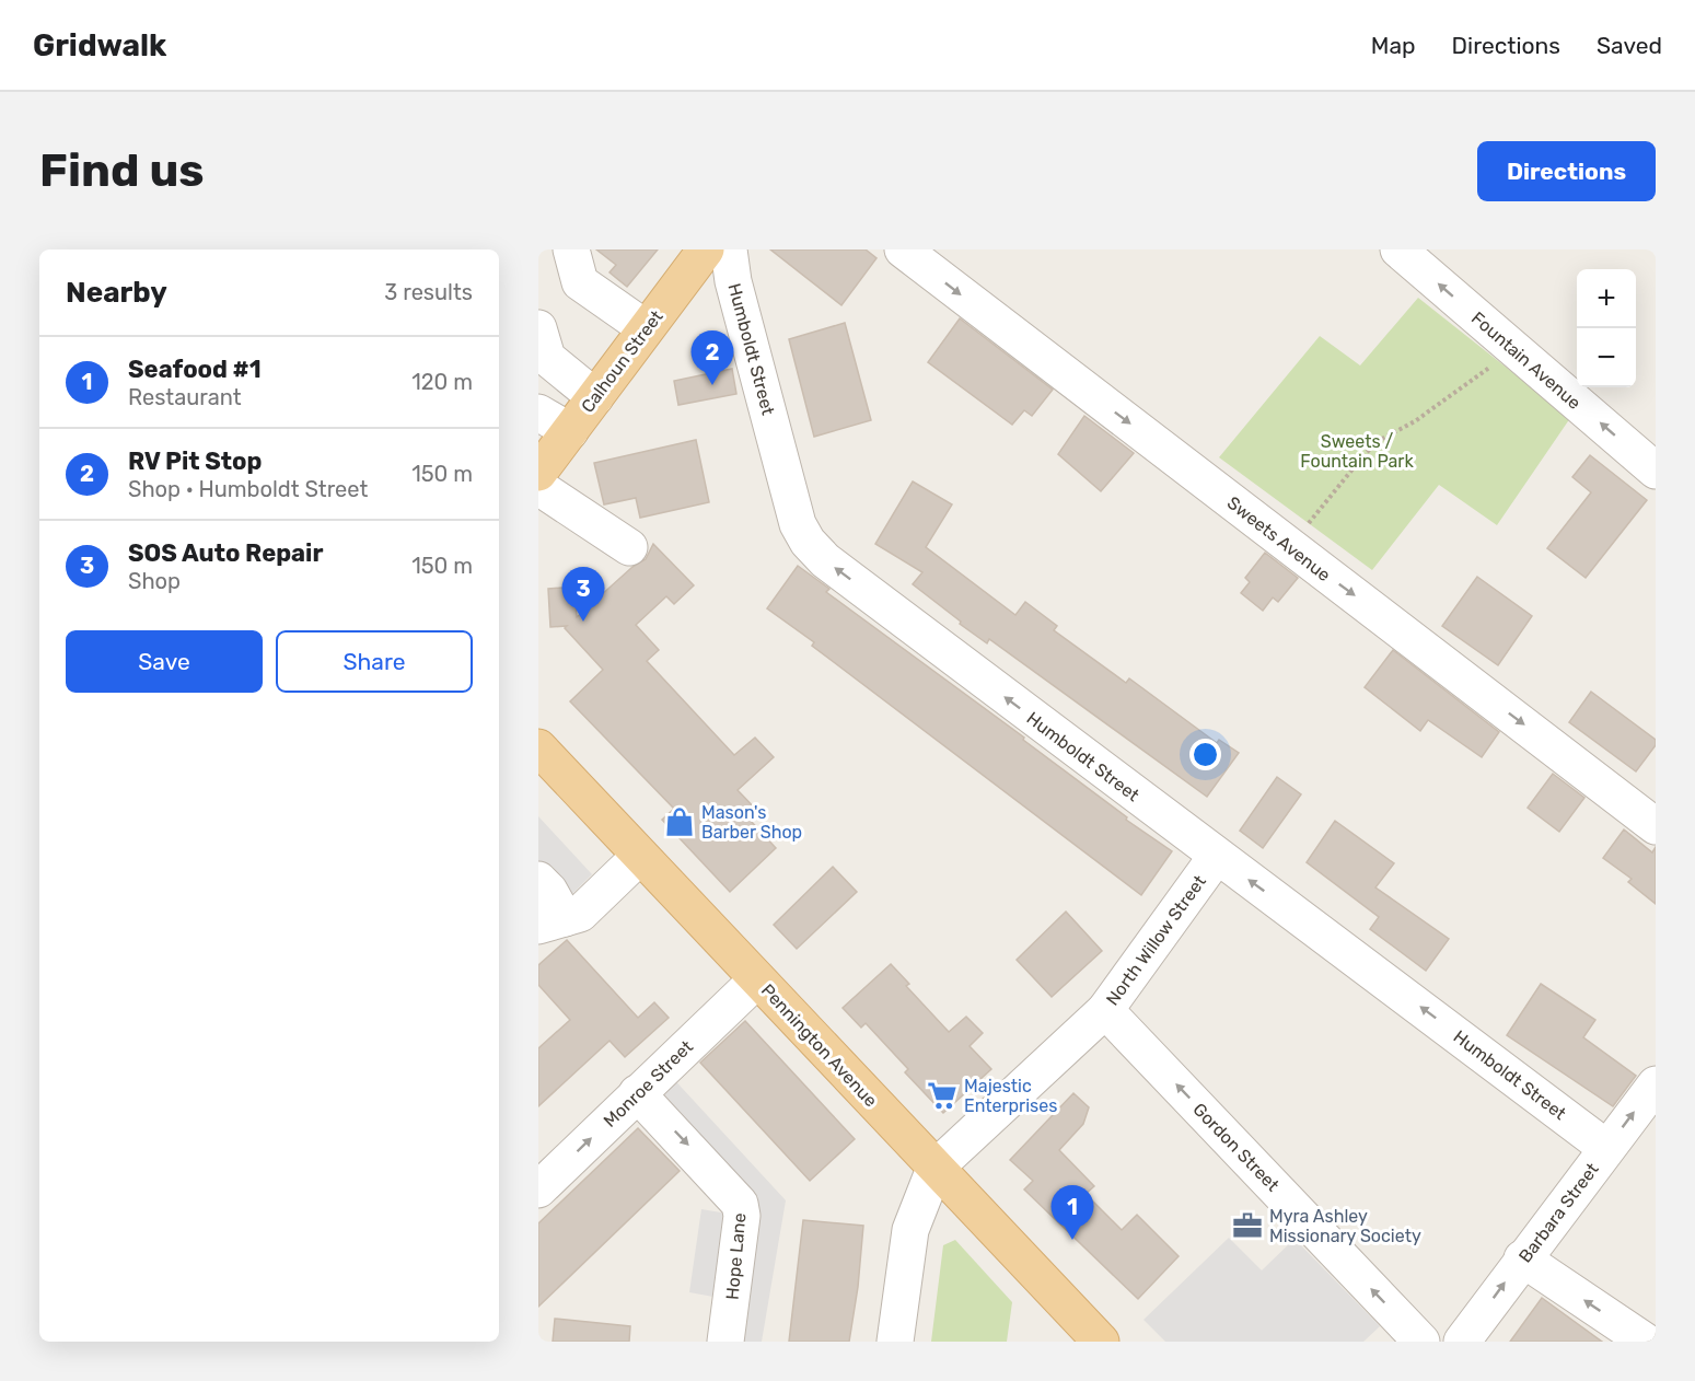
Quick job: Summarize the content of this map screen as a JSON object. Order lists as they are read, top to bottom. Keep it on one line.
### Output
{"streets":{"main road":["Calhoun Street","Pennington Avenue"],"street":["Humboldt Street","Fountain Avenue","Sweets Avenue","North Willow Street","Monroe Street","Gordon Street","Barbara Street","Hope Lane"]},"crossings":[["Humboldt Street","North Willow Street"],["Humboldt Street","Barbara Street"],["North Willow Street","Pennington Avenue"],["North Willow Street","Gordon Street"],["Pennington Avenue","Monroe Street"],["Monroe Street","Hope Lane"]],"one_way":["Humboldt Street","Fountain Avenue","Sweets Avenue","Monroe Street","Gordon Street","Barbara Street","Hope Lane"],"parks":["Sweets / Fountain Park"],"places":{"shop":["Mason's Barber Shop"],"supermarket":["Majestic Enterprises"],"office":["Myra Ashley Missionary Society"]},"page":{"header":"Gridwalk","nav":["Map","Directions","Saved"],"buttons":["Directions",["Save","Share"]],"title":"Find us","heading":["Nearby","3 results"],"map_buttons":["+","−"],"pins":["2","3","1"],"list":[{"mark":"1","name":"Seafood #1","note":"Restaurant","value":"120 m"},{"mark":"2","name":"RV Pit Stop","note":"Shop · Humboldt Street","value":"150 m"},{"mark":"3","name":"SOS Auto Repair","note":"Shop","value":"150 m"}]}}
